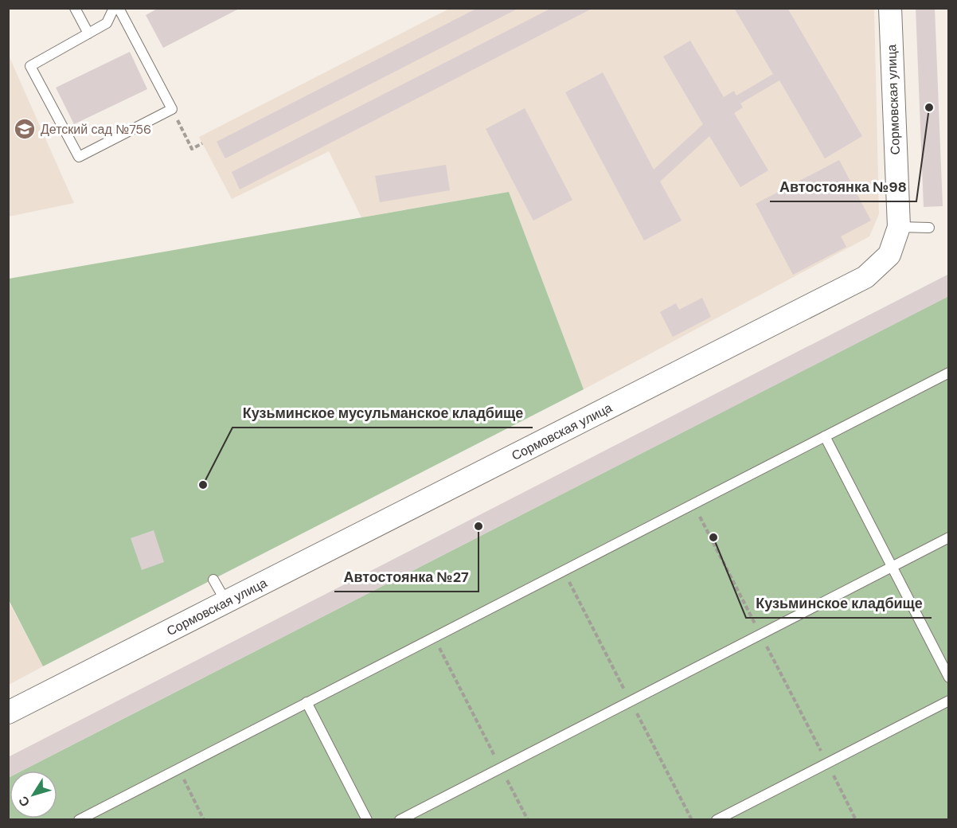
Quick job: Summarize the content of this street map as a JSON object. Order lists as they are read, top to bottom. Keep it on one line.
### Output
{"streets":{"street":["Сормовская улица"]},"places":{"other":["Автостоянка №98","Кузьминское мусульманское кладбище","Автостоянка №27","Кузьминское кладбище"],"school or university":["Детский сад №756"]},"north":"bottom left"}
